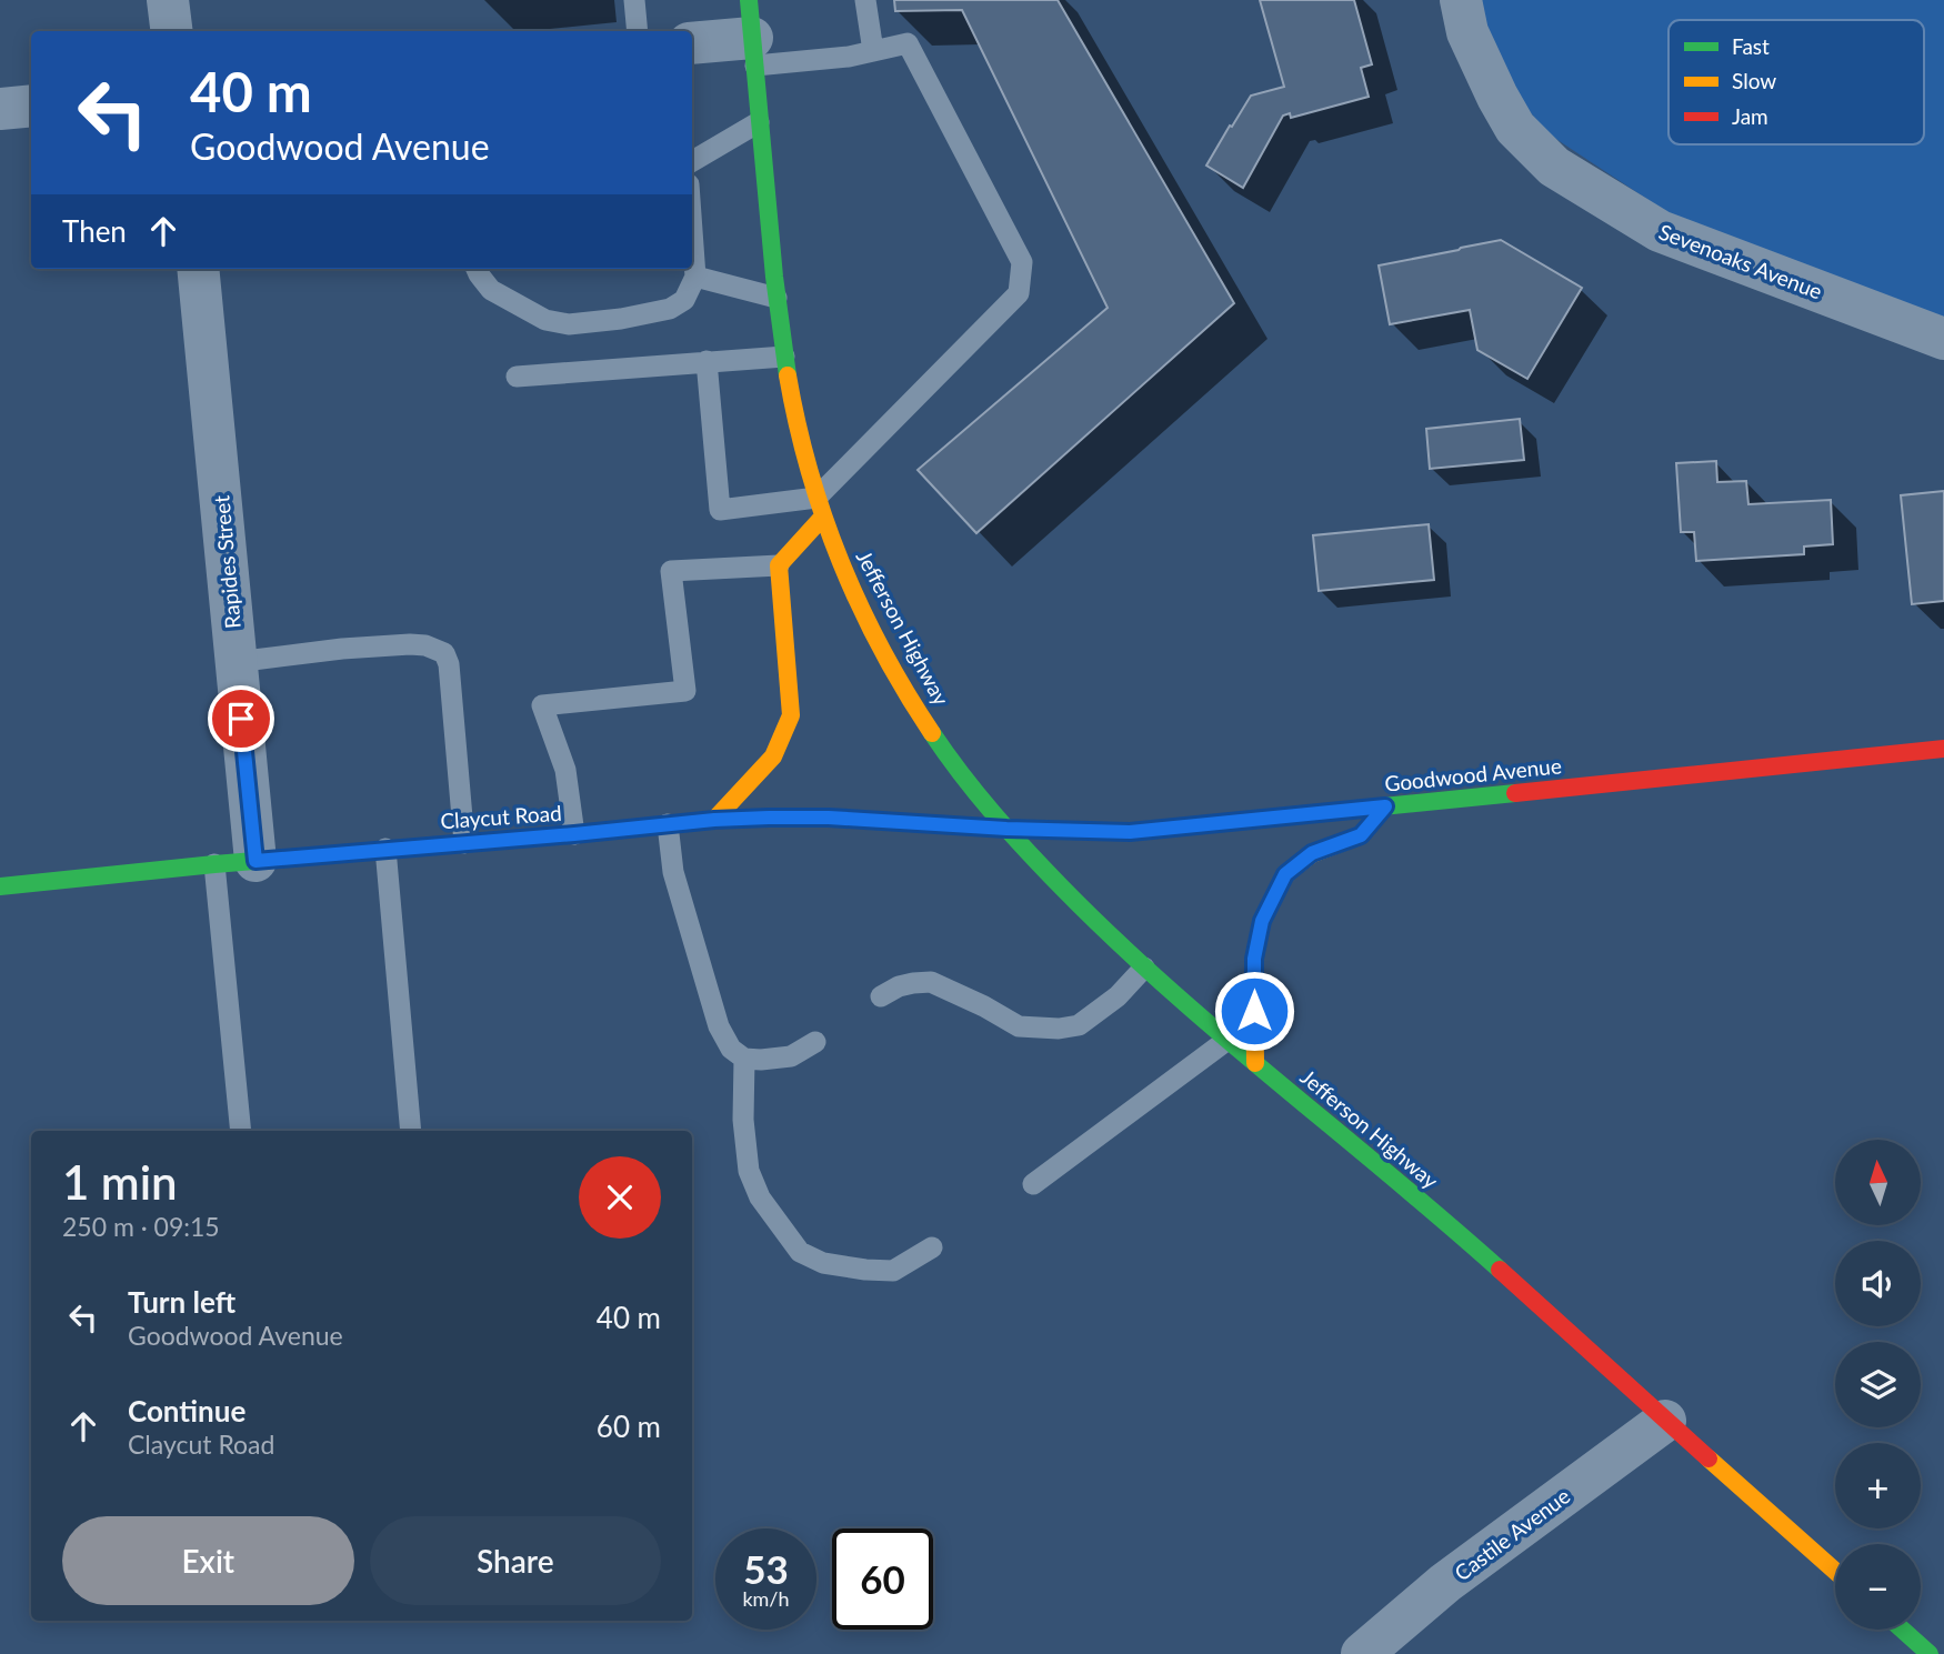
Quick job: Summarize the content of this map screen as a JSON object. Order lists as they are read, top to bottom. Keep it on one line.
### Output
{"streets":{"main road":["Jefferson Highway","Goodwood Avenue","Claycut Road"],"street":["Sevenoaks Avenue","Rapides Street","Castile Avenue"]},"crossings":[["Rapides Street","Claycut Road"],["Jefferson Highway","Goodwood Avenue"],["Jefferson Highway","Claycut Road"],["Jefferson Highway","Castile Avenue"],["Goodwood Avenue","Claycut Road"]],"legend":["Fast","Slow","Jam"],"north":"top","page":{"turn":["40 m","Goodwood Avenue"],"then":"Then","heading":["1 min","250 m · 09:15"],"map_buttons":["+","−"],"list":[{"name":"Turn left","note":"Goodwood Avenue","value":"40 m"},{"name":"Continue","note":"Claycut Road","value":"60 m"}],"buttons":["Exit","Share"],"speed":"53 km/h","limit":"60"}}
